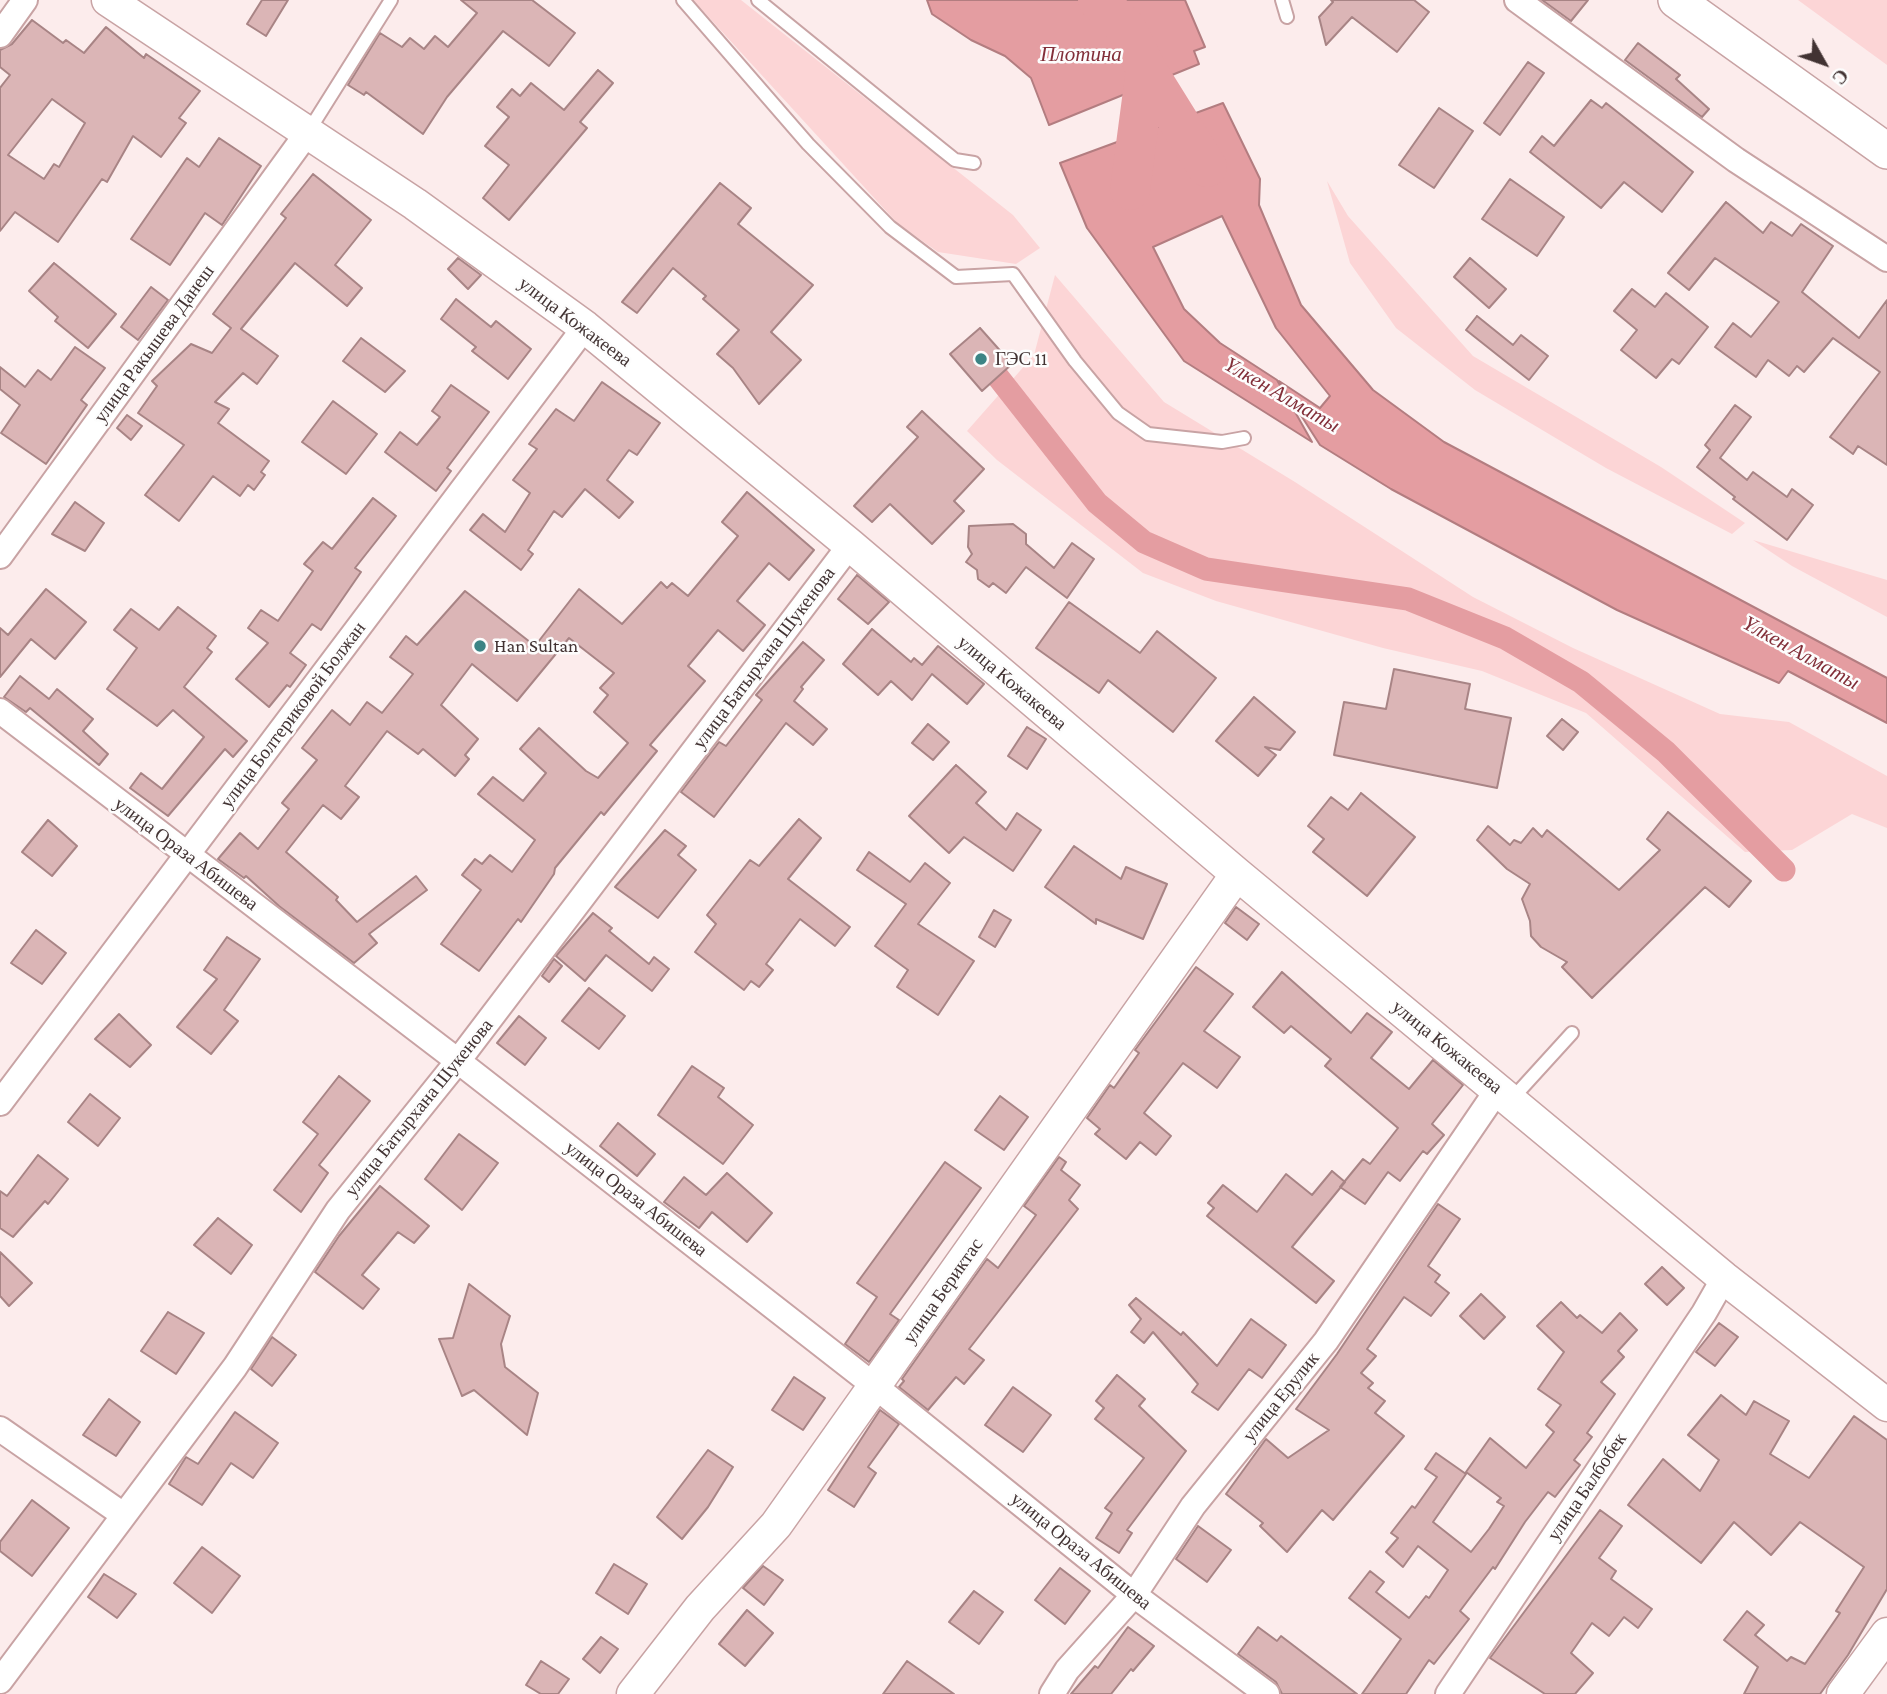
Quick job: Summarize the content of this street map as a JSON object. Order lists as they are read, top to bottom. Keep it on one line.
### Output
{"streets":{"street":["улица Кожакеева","улица Ракышева Данеш","улица Батырхана Шукенова","улица Болтериковой Болжан","улица Ораза Абишева","улица Бериктас","улица Ерулик","улица Балбобек"]},"crossings":[["улица Кожакеева","улица Ракышева Данеш"],["улица Кожакеева","улица Батырхана Шукенова"],["улица Кожакеева","улица Болтериковой Болжан"],["улица Кожакеева","улица Бериктас"],["улица Кожакеева","улица Ерулик"],["улица Кожакеева","улица Балбобек"],["улица Батырхана Шукенова","улица Ораза Абишева"],["улица Болтериковой Болжан","улица Ораза Абишева"],["улица Ораза Абишева","улица Бериктас"],["улица Ораза Абишева","улица Ерулик"]],"water":["Плотина","Үлкен Алматы"],"places":["ГЭС 11","Han Sultan"],"north":"bottom right"}
